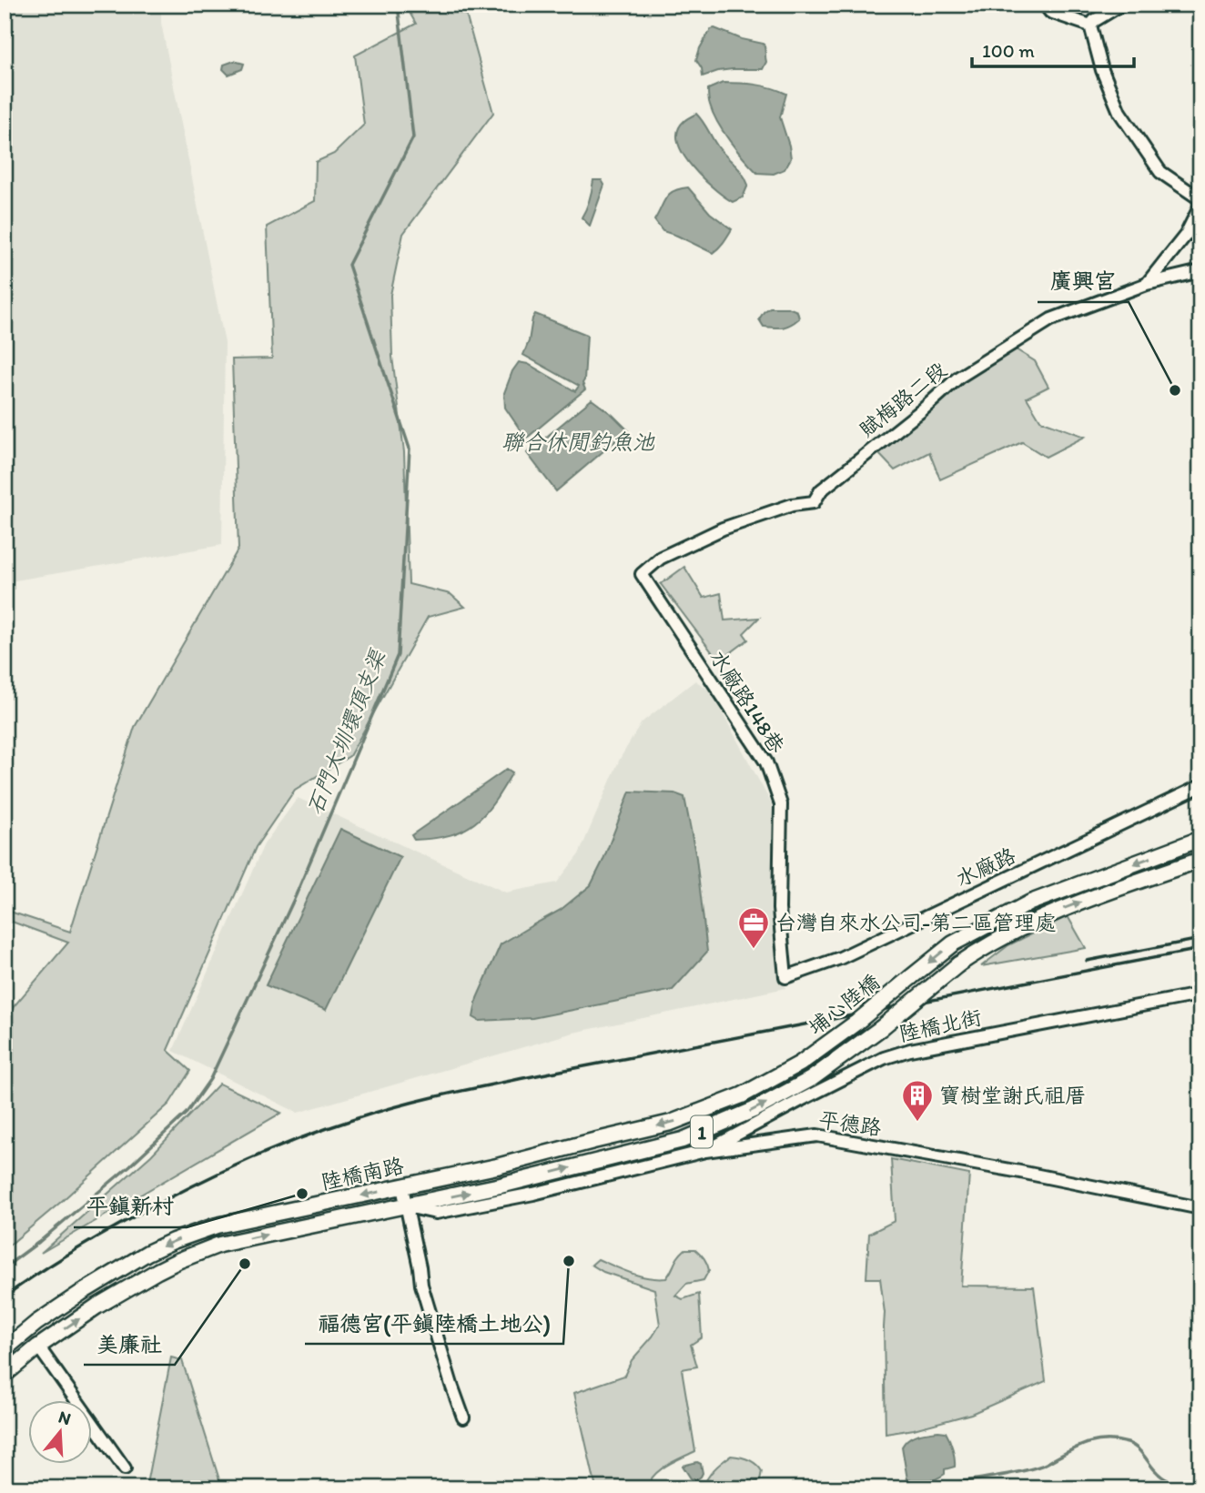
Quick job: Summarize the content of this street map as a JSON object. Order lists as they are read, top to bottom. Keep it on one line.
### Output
{"streets":{"main road":["埔心陸橋","1","陸橋南路"],"street":["賦梅路二段","水廠路148巷","水廠路","陸橋北街","平德路"]},"crossings":[["賦梅路二段","水廠路148巷"],["水廠路148巷","水廠路"],["埔心陸橋","陸橋南路"],["陸橋北街","平德路"],["平德路","陸橋南路"]],"water":["聯合休閒釣魚池","石門大圳環頂支渠"],"places":{"other":["廣興宮","平鎮新村","福德宮(平鎮陸橋土地公)","美廉社"],"office":["台灣自來水公司-第二區管理處"],"building":["寶樹堂謝氏祖厝"]},"scale_bar":"100 m","north":"top"}
